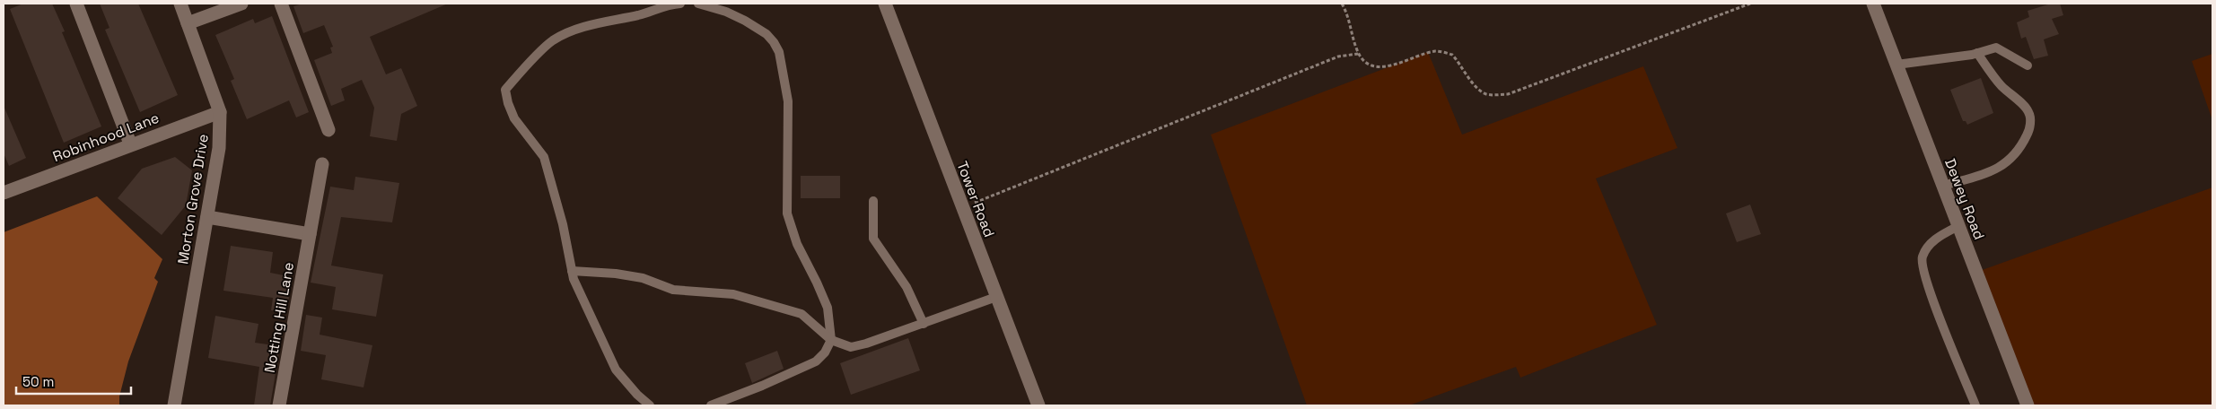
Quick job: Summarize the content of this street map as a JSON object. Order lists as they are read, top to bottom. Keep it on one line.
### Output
{"streets":{"street":["Robinhood Lane","Morton Grove Drive","Tower Road","Dewey Road","Notting Hill Lane"]},"crossings":[["Robinhood Lane","Morton Grove Drive"]],"scale_bar":"50 m"}
